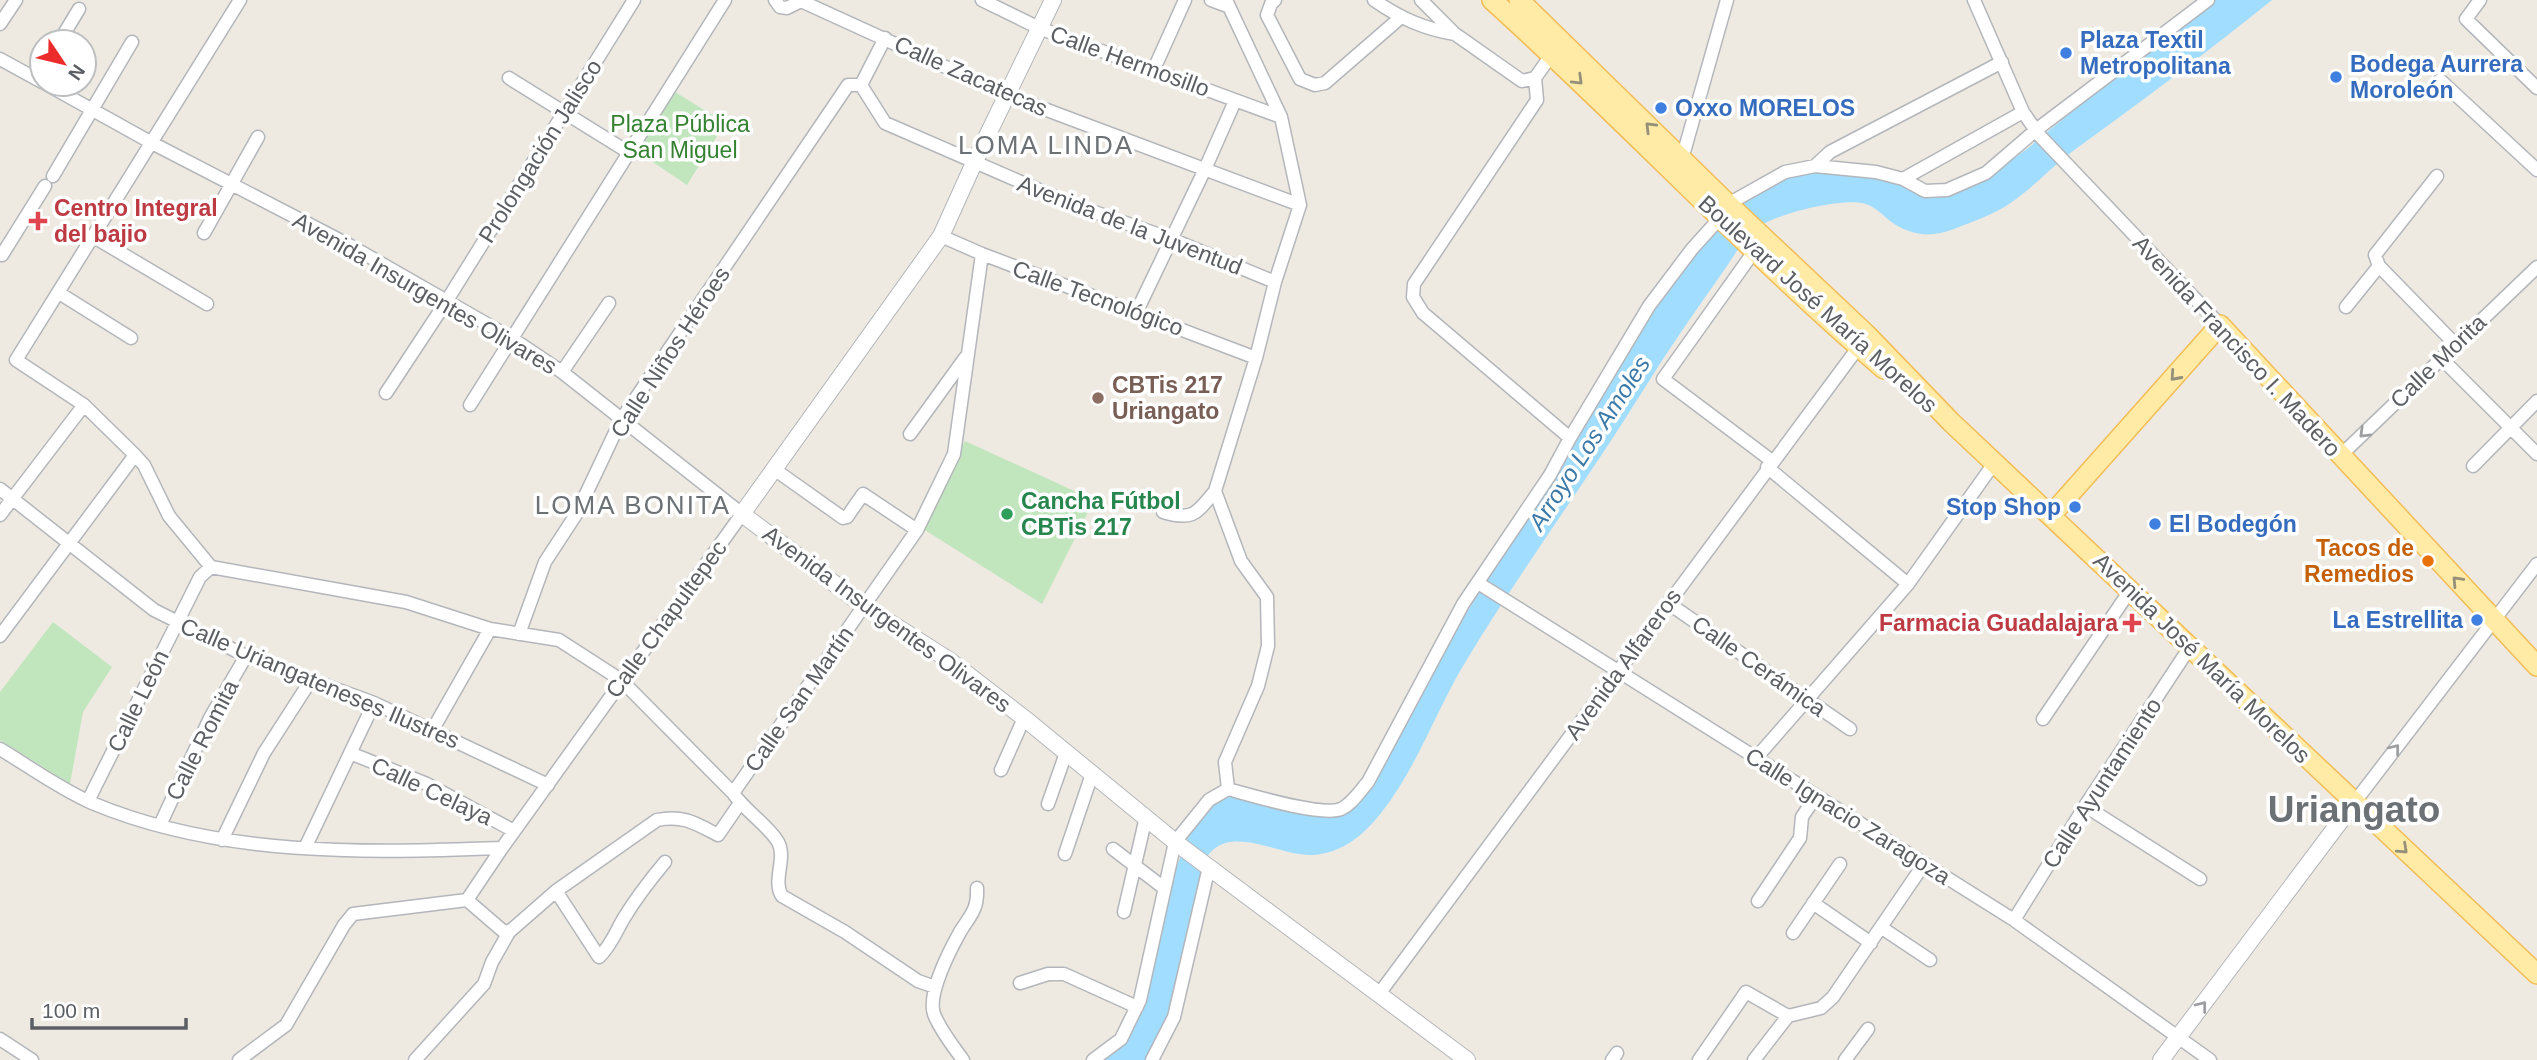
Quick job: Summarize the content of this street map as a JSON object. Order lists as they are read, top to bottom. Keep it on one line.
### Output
{"streets":{"main road":["Boulevard José María Morelos","Avenida Francisco I. Madero","Avenida José María Morelos"],"street":["Calle Hermosillo","Calle Zacatecas","Prolongación Jalisco","Avenida de la Juventud","Avenida Insurgentes Olivares","Calle Tecnológico","Calle Niños Héroes","Calle Morita","Calle Chapultepec","Avenida Alfareros","Calle Cerámica","Calle Uriangateneses Ilustres","Calle San Martín","Calle León","Calle Romita","Calle Ayuntamiento","Calle Celaya","Calle Ignacio Zaragoza"]},"crossings":[["Calle Hermosillo","Calle Chapultepec"],["Calle Zacatecas","Calle Niños Héroes"],["Calle Zacatecas","Calle Chapultepec"],["Prolongación Jalisco","Avenida Insurgentes Olivares"],["Avenida de la Juventud","Calle Niños Héroes"],["Avenida de la Juventud","Calle Chapultepec"],["Avenida Insurgentes Olivares","Calle Niños Héroes"],["Avenida Insurgentes Olivares","Calle Chapultepec"],["Avenida Insurgentes Olivares","Calle San Martín"],["Calle Tecnológico","Calle Chapultepec"],["Calle Tecnológico","Calle San Martín"],["Boulevard José María Morelos","Avenida José María Morelos"],["Boulevard José María Morelos","Avenida Alfareros"],["Avenida Francisco I. Madero","Calle Morita"],["Calle Chapultepec","Calle Uriangateneses Ilustres"],["Calle Chapultepec","Calle Celaya"],["Avenida José María Morelos","Calle Ayuntamiento"],["Avenida Alfareros","Calle Cerámica"],["Avenida Alfareros","Calle Ignacio Zaragoza"],["Calle Uriangateneses Ilustres","Calle León"],["Calle Uriangateneses Ilustres","Calle Romita"],["Calle Ayuntamiento","Calle Ignacio Zaragoza"]],"districts":["LOMA LINDA","LOMA BONITA","Uriangato"],"water":["Arroyo Los Amoles"],"parks":["Plaza Pública San Miguel"],"places":{"other":["Plaza Textil Metropolitana","Bodega Aurrera Moroleón","Oxxo MORELOS","CBTis 217 Uriangato","Stop Shop","Cancha Fútbol CBTis 217","El Bodegón","Tacos de Remedios","La Estrellita"],"health":["Centro Integral del bajio","Farmacia Guadalajara"]},"scale_bar":"100 m","north":"bottom right"}
